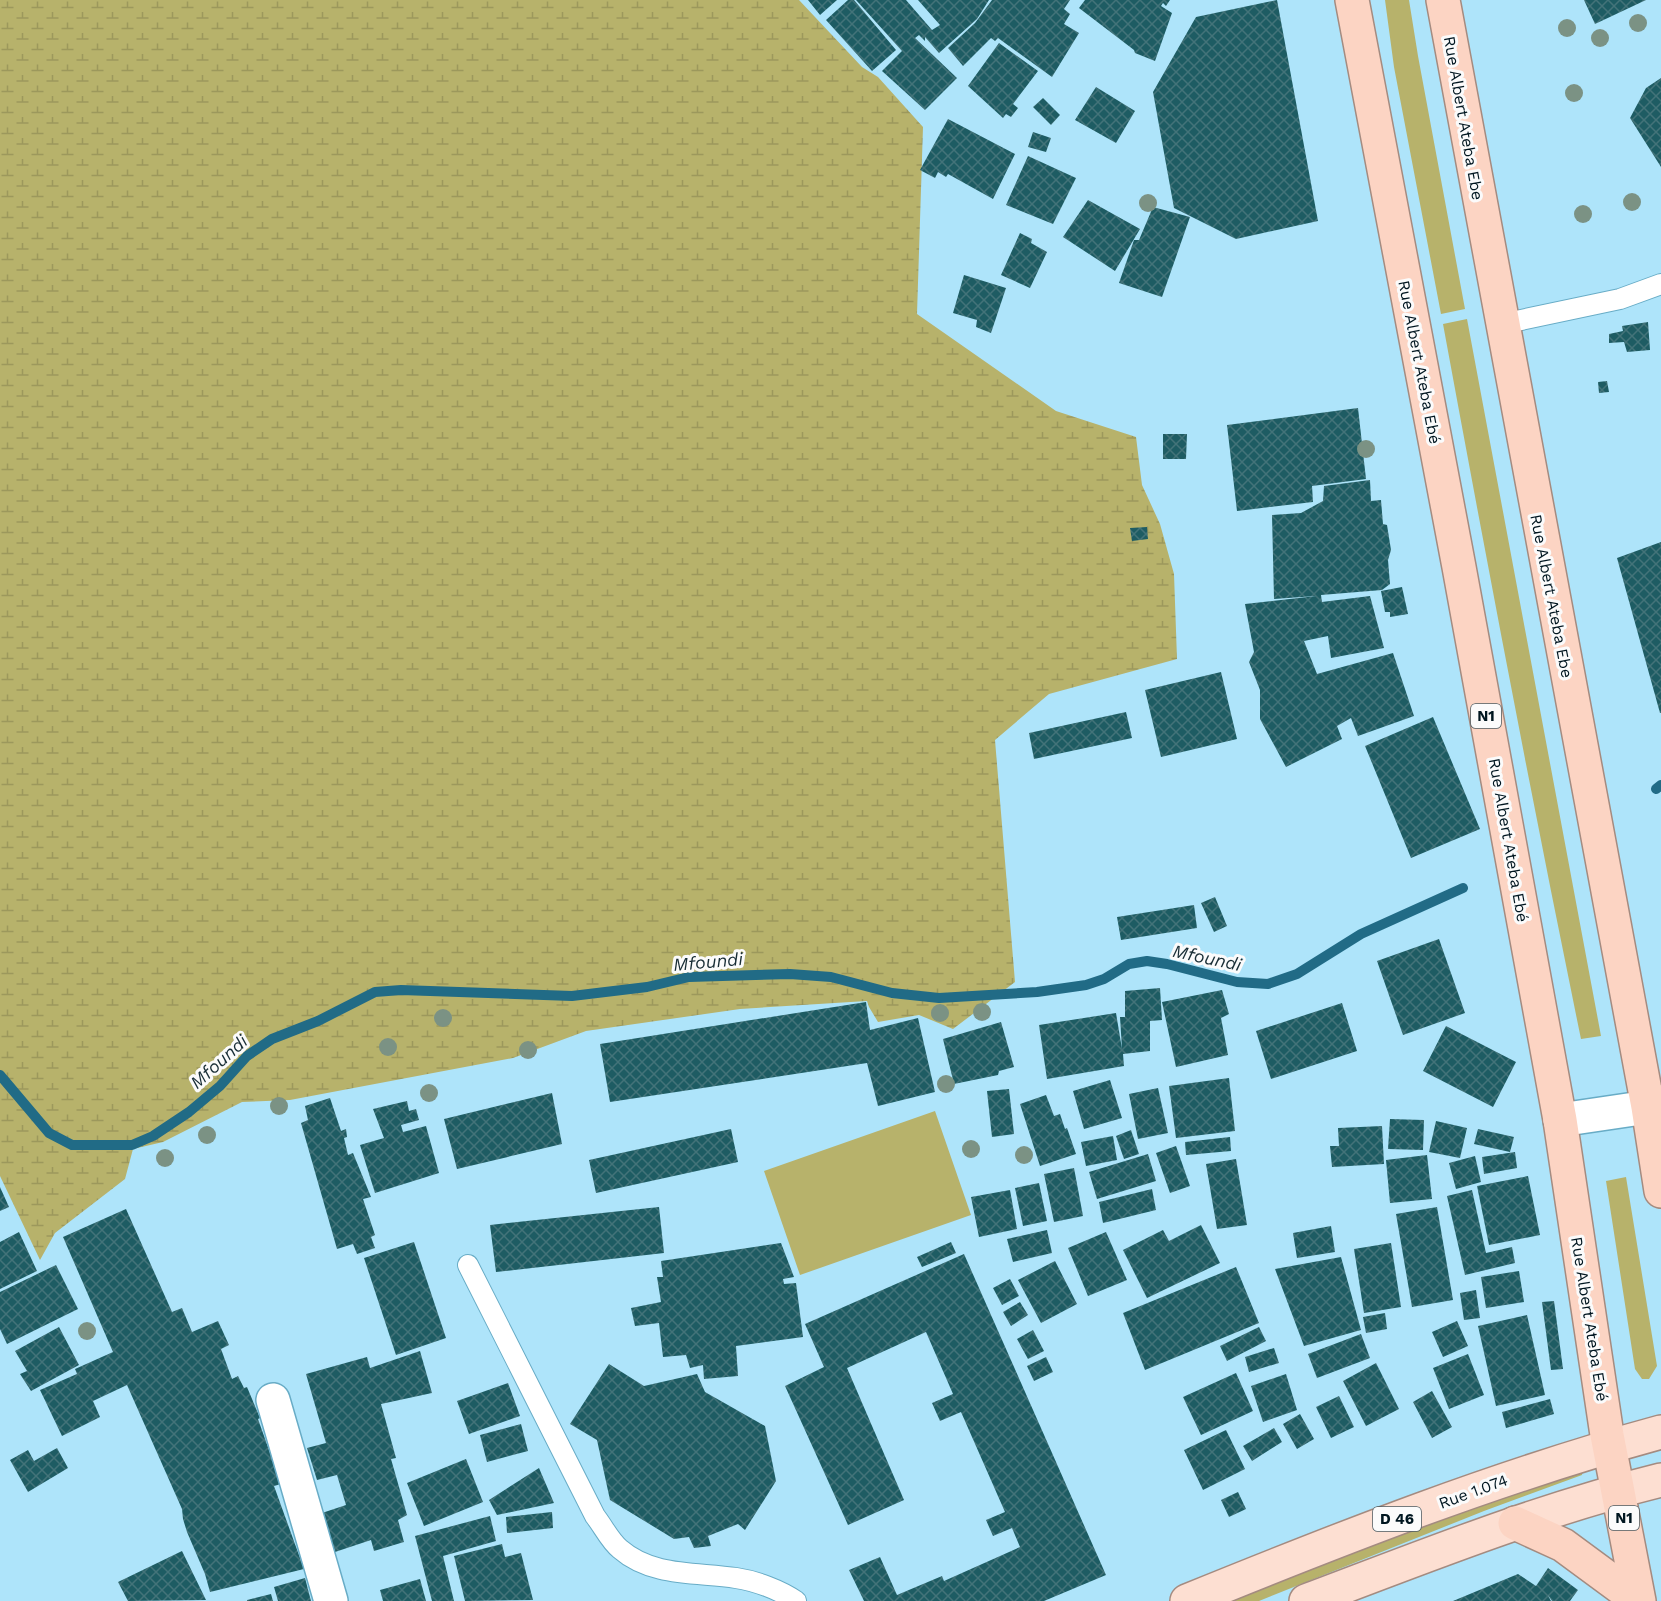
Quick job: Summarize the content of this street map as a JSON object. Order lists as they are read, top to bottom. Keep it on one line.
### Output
{"streets":{"highway":["Rue Albert Ateba Ebe","Rue Albert Ateba Ebé","N1"],"main road":["Rue 1.074","D 46"]},"crossings":[["Rue Albert Ateba Ebé","N1"],["Rue Albert Ateba Ebé","Rue 1.074"],["N1","Rue 1.074"]],"water":["Mfoundi"]}
